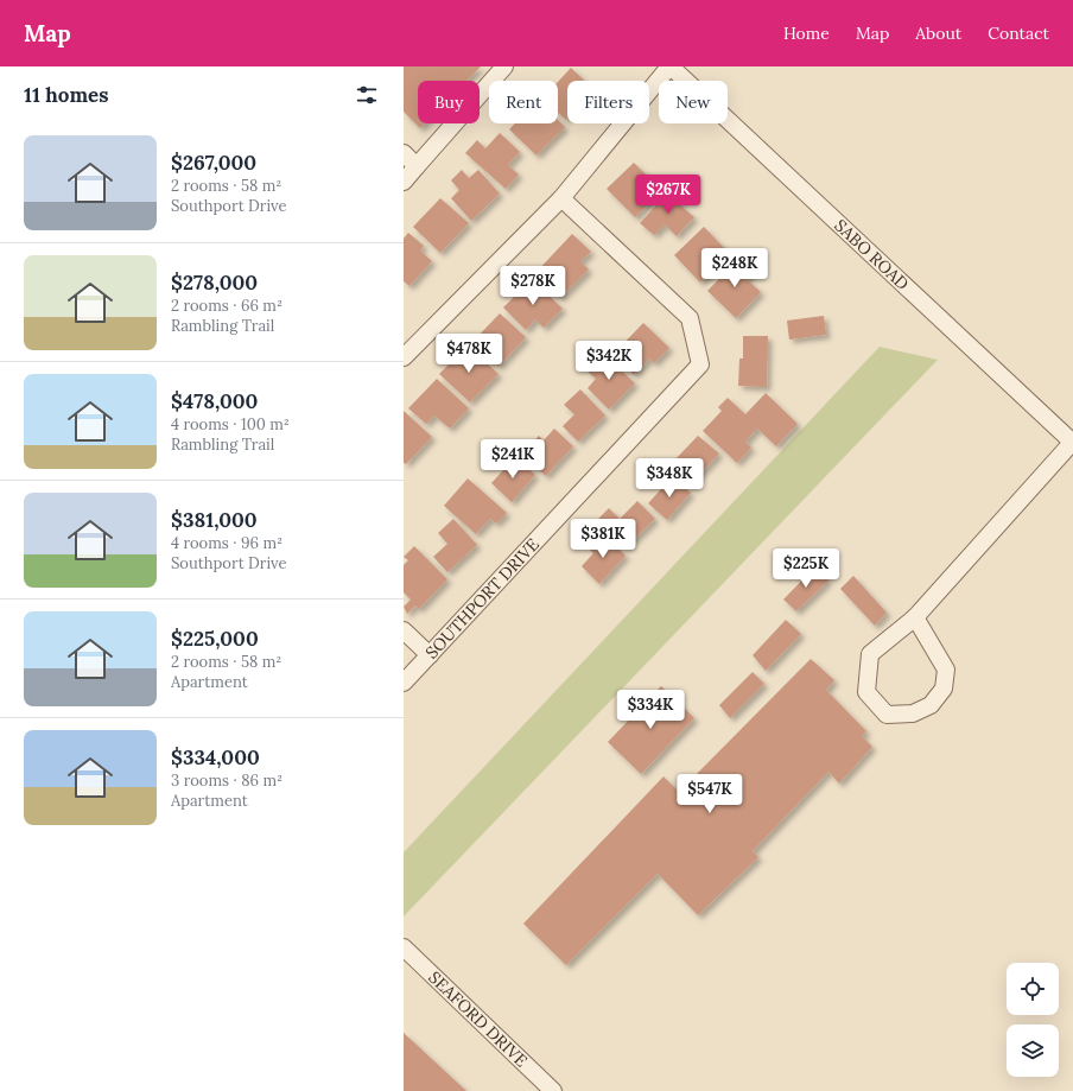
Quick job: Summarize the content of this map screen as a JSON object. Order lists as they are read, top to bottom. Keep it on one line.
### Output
{"streets":{"street":["SABO ROAD","SOUTHPORT DRIVE","SEAFORD DRIVE"]},"page":{"header":"Map","nav":["Home","Map","About","Contact"],"heading":"11 homes","chip":["Buy","Rent","Filters","New"],"list":[{"name":"$267,000","note":"2 rooms · 58 m² · Southport Drive"},{"name":"$278,000","note":"2 rooms · 66 m² · Rambling Trail"},{"name":"$478,000","note":"4 rooms · 100 m² · Rambling Trail"},{"name":"$381,000","note":"4 rooms · 96 m² · Southport Drive"},{"name":"$225,000","note":"2 rooms · 58 m² · Apartment"},{"name":"$334,000","note":"3 rooms · 86 m² · Apartment"}],"price":["$267K","$248K","$278K","$478K","$342K","$241K","$348K","$381K","$225K","$334K","$547K"]}}
